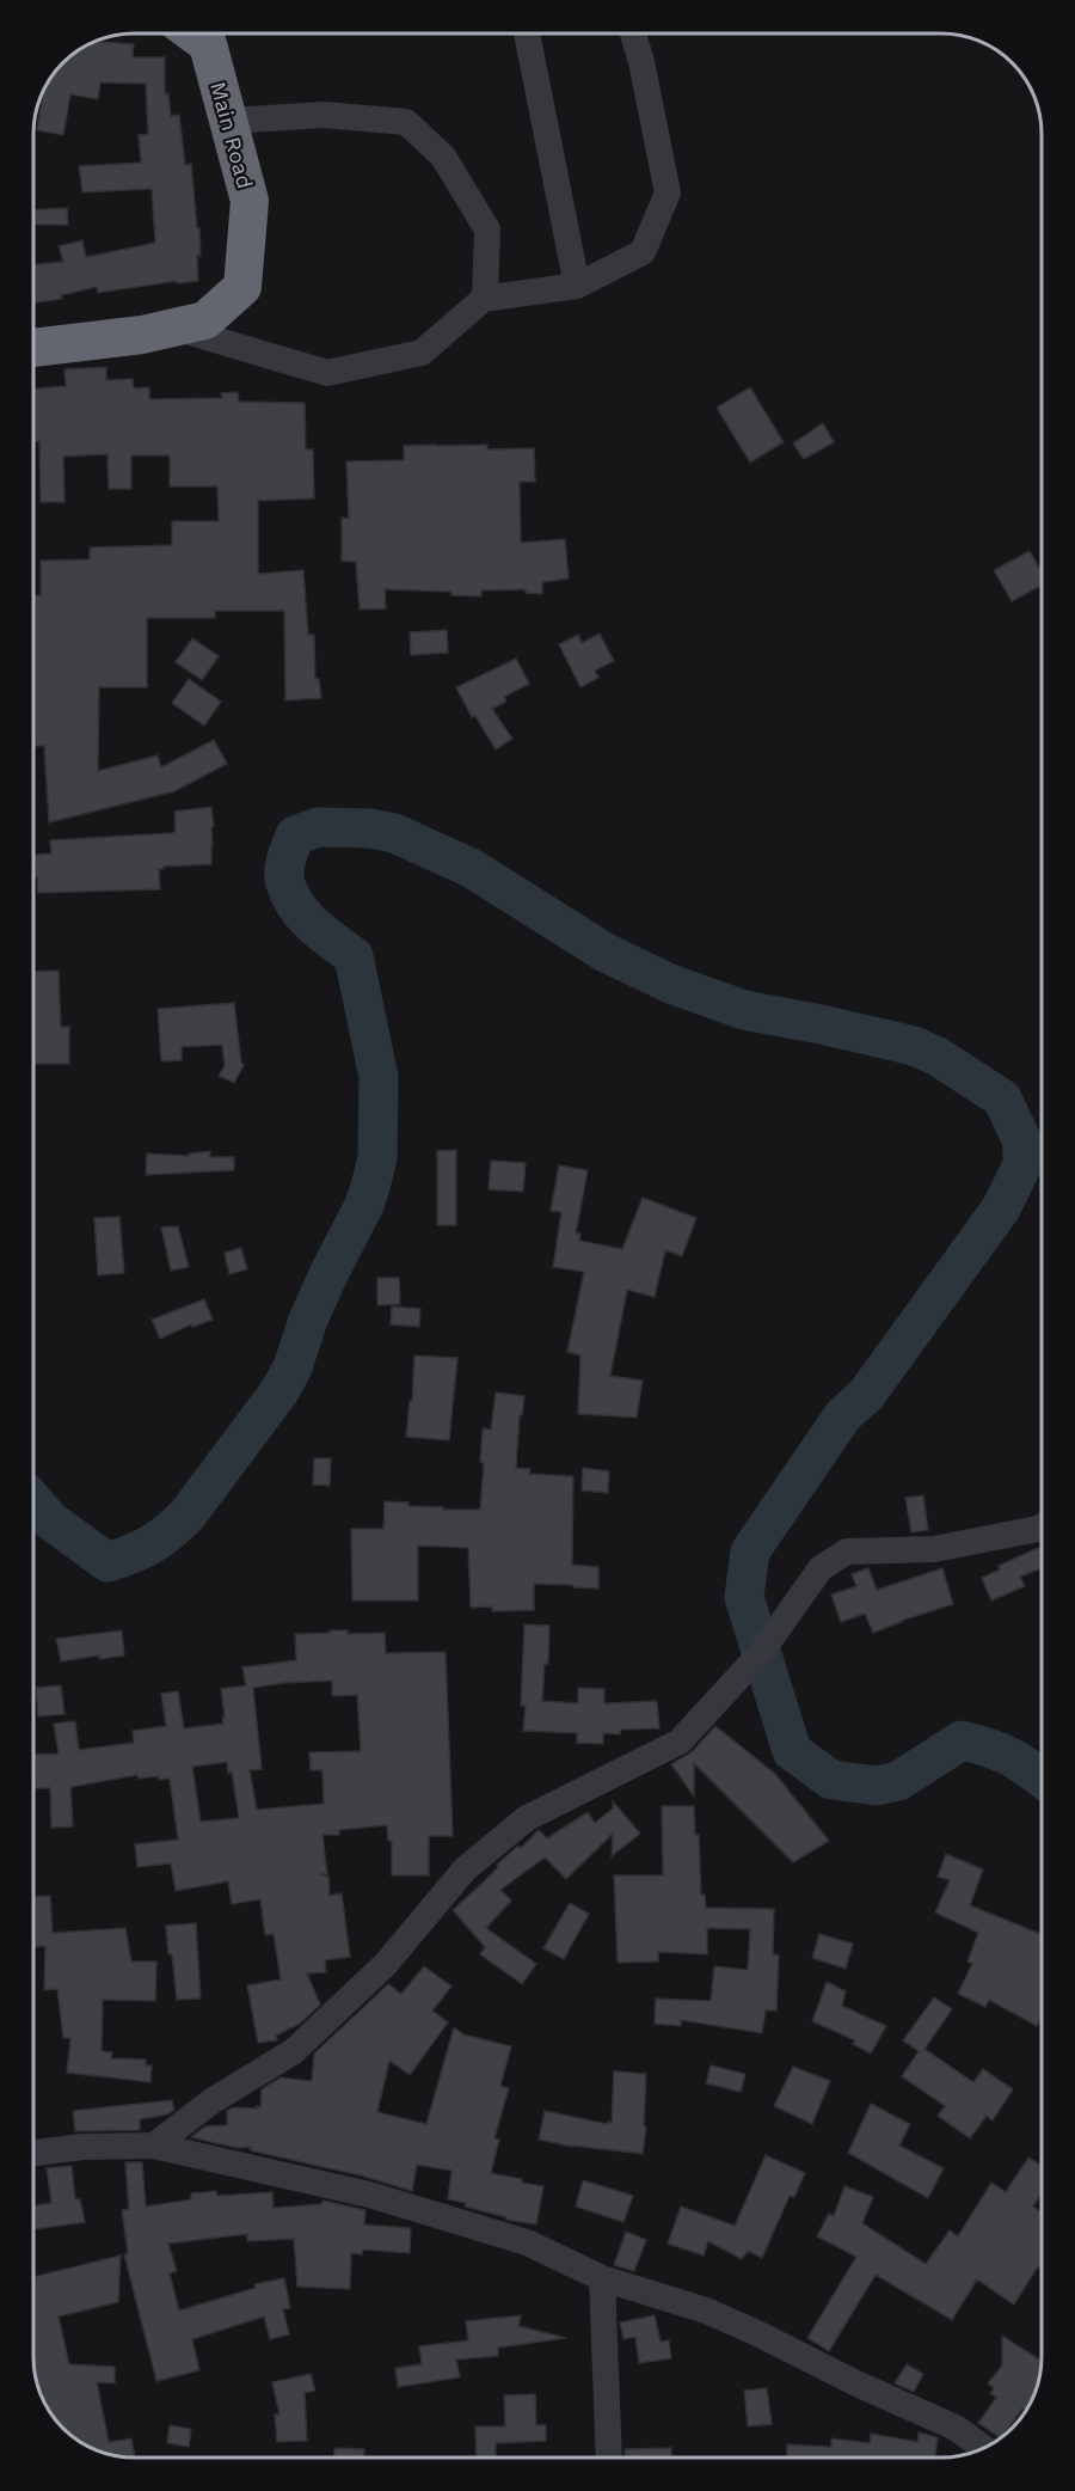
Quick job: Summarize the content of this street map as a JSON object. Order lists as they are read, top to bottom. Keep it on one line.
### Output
{"streets":{"highway":["Main Road"]}}
